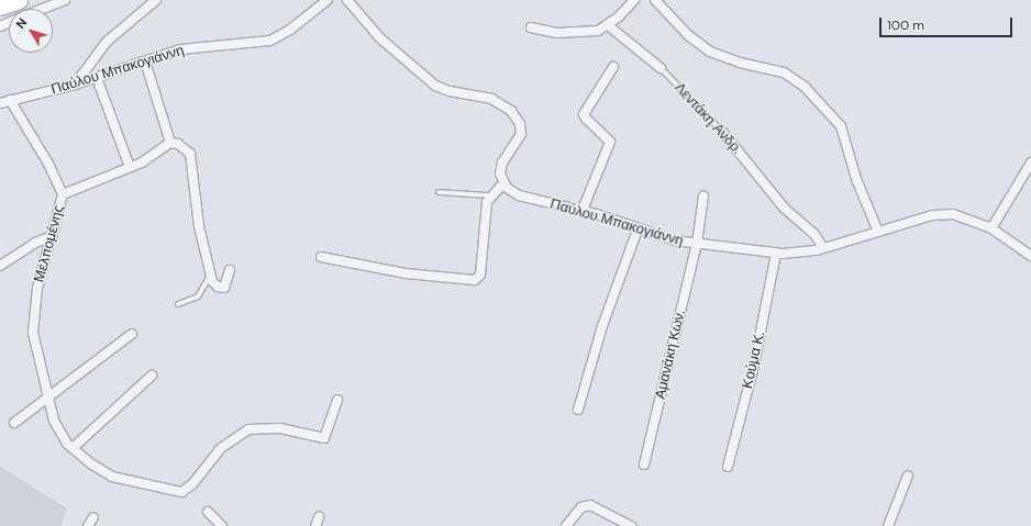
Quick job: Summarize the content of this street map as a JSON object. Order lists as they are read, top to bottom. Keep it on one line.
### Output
{"streets":{"street":["Παύλου Μπακογιάννη","Λεντάκη Ανδρ.","Μελπομένης","Αμανάκη Κων.","Κούμα Κ."]},"crossings":[["Παύλου Μπακογιάννη","Λεντάκη Ανδρ."],["Παύλου Μπακογιάννη","Μελπομένης"],["Παύλου Μπακογιάννη","Αμανάκη Κων."],["Παύλου Μπακογιάννη","Κούμα Κ."]],"scale_bar":"100 m","north":"top left"}
